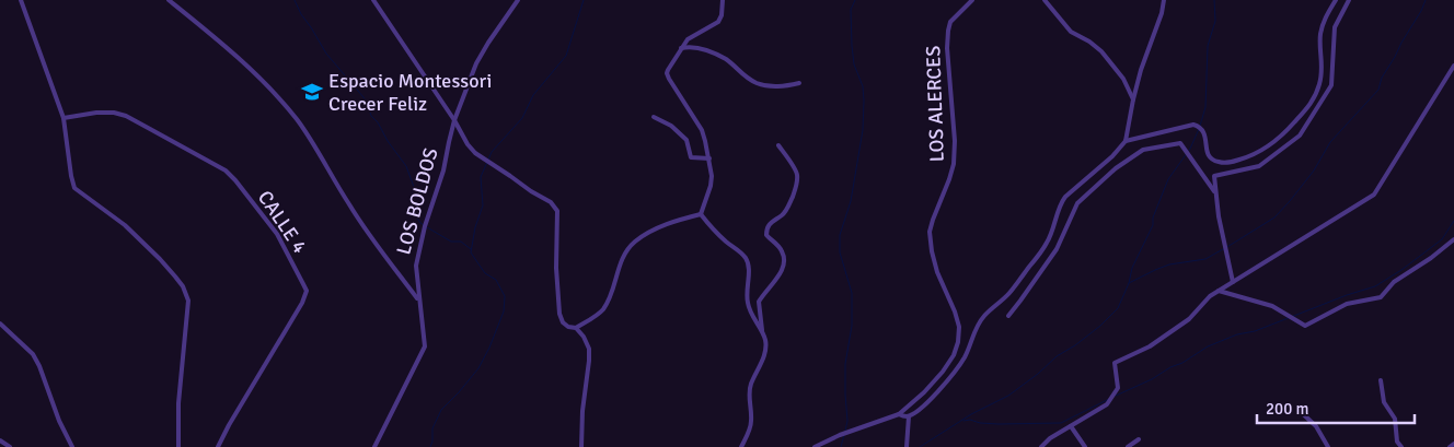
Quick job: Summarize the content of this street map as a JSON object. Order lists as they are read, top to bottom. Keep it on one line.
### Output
{"streets":{"street":["LOS ALERCES","LOS BOLDOS","CALLE 4"]},"places":{"school or university":["Espacio Montessori Crecer Feliz"]},"scale_bar":"200 m"}
